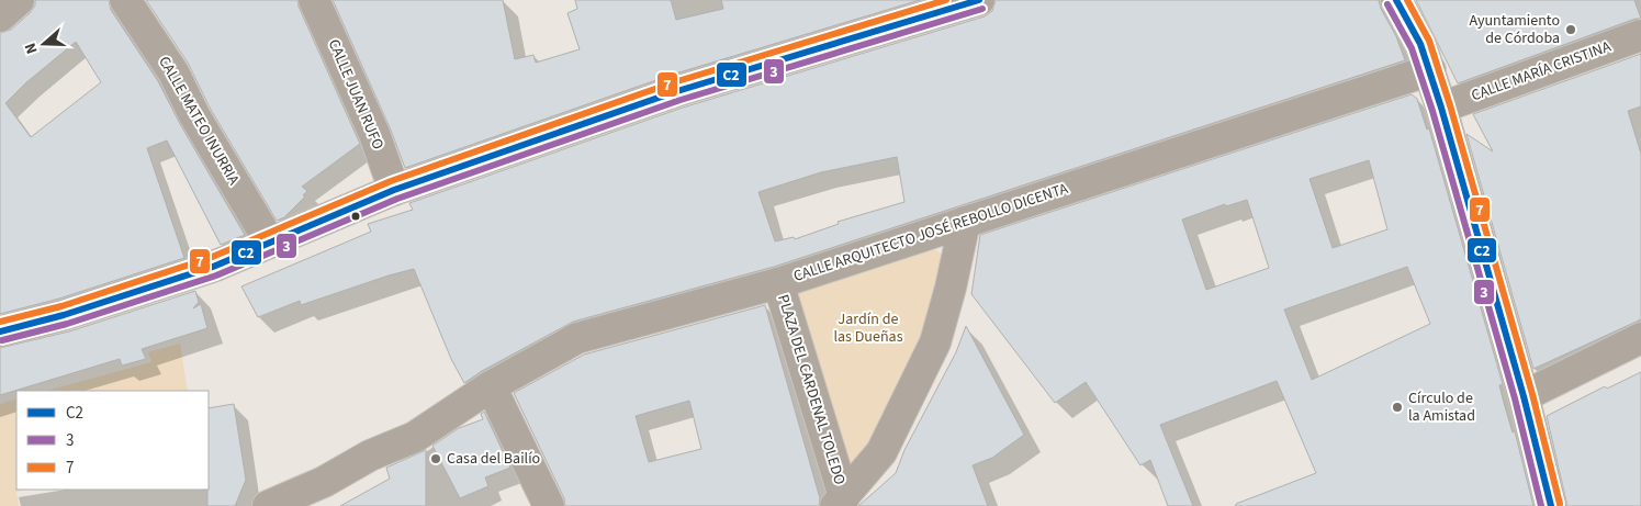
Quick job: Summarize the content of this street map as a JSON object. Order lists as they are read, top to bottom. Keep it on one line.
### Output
{"streets":{"street":["CALLE MARÍA CRISTINA","CALLE JUAN RUFO","CALLE MATEO INURRIA","CALLE ARQUITECTO JOSÉ REBOLLO DICENTA","PLAZA DEL CARDENAL TOLEDO"]},"crossings":[["CALLE ARQUITECTO JOSÉ REBOLLO DICENTA","PLAZA DEL CARDENAL TOLEDO"]],"parks":["Jardín de las Dueñas"],"places":["Ayuntamiento de Córdoba","Círculo de la Amistad","Casa del Bailío"],"lines":["transit line C2","transit line 7","transit line 3"],"legend":["C2","3","7"],"north":"left"}
